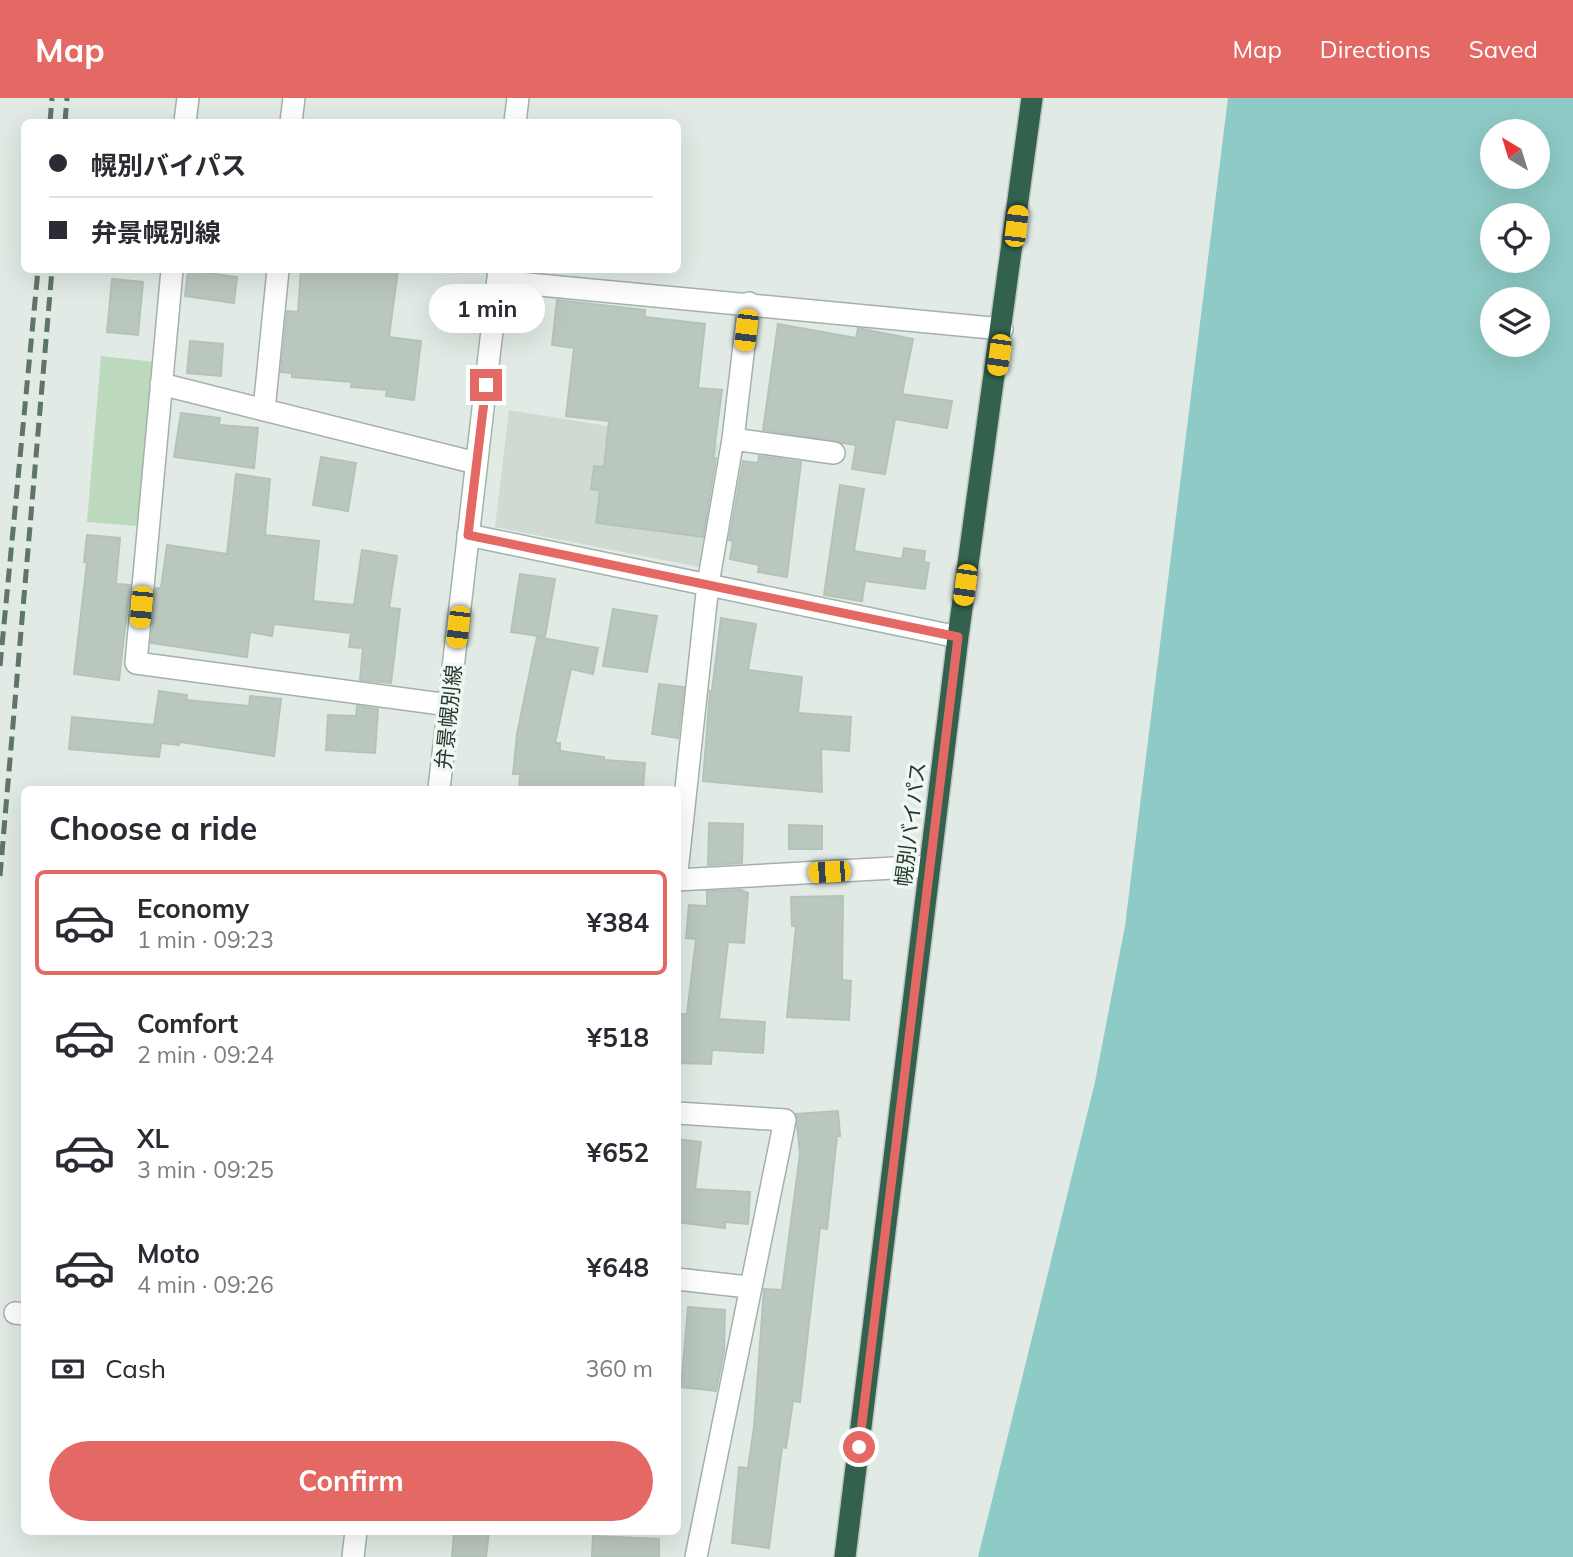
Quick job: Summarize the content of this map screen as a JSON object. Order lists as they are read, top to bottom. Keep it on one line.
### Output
{"streets":{"highway":["幌別バイパス"],"street":["弁景幌別線"]},"north":"top left","page":{"header":"Map","nav":["Map","Directions","Saved"],"banner":["幌別バイパス","弁景幌別線"],"bubble":"1 min","heading":"Choose a ride","list":[{"name":"Economy","note":"1 min · 09:23","value":"¥384"},{"name":"Comfort","note":"2 min · 09:24","value":"¥518"},{"name":"XL","note":"3 min · 09:25","value":"¥652"},{"name":"Moto","note":"4 min · 09:26","value":"¥648"}],"pay":["Cash","360 m"],"buttons":"Confirm"}}
